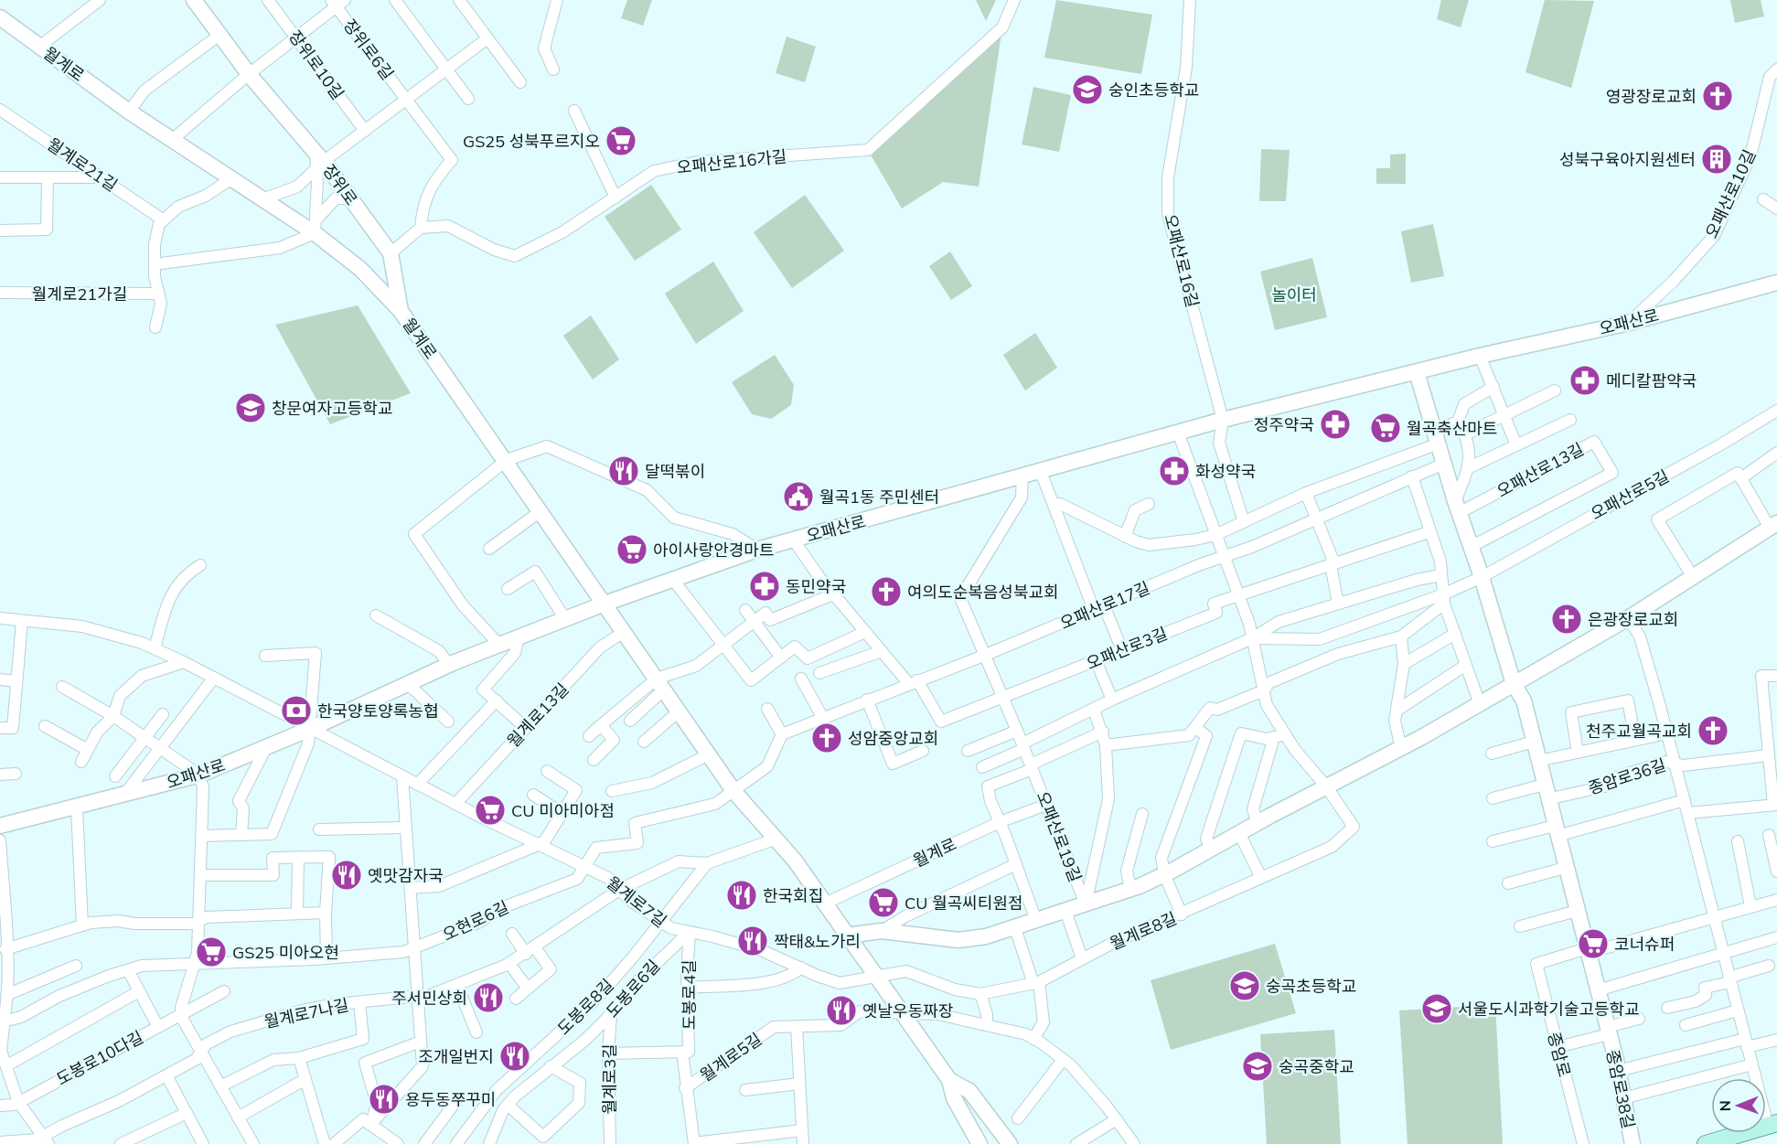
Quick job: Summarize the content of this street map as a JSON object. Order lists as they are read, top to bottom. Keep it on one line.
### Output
{"streets":{"street":["장위로6길","월계로","장위로10길","오패산로16가길","월계로21길","장위로","오패산로10길","오패산로16길","월계로21가길","오패산로","오패산로13길","오패산로5길","오패산로17길","오패산로3길","월계로13길","종암로36길","오패산로19길","월계로7길","오현로6길","월계로8길","도봉로6길","도봉로4길","도봉로8길","월계로7나길","종암로","월계로5길","도봉로10다길","월계로3길","종암로38길"]},"crossings":[["장위로6길","오패산로16가길"],["월계로","장위로"],["월계로","오패산로"],["월계로","월계로13길"],["월계로","오패산로19길"],["월계로","월계로7길"],["월계로","월계로8길"],["월계로","월계로5길"],["오패산로10길","오패산로"],["오패산로16길","오패산로"],["오패산로","오패산로19길"],["오패산로","월계로7길"],["오패산로17길","오패산로19길"],["오패산로3길","오패산로19길"],["월계로13길","월계로7길"],["종암로36길","종암로38길"],["월계로7길","오현로6길"],["월계로7길","월계로8길"],["월계로7길","도봉로6길"],["월계로7길","도봉로4길"],["월계로7길","도봉로8길"],["도봉로6길","도봉로4길"],["도봉로6길","월계로3길"],["도봉로4길","월계로5길"],["도봉로4길","월계로3길"],["종암로","종암로38길"]],"parks":["놀이터"],"places":{"school or university":["숭인초등학교","창문여자고등학교","숭곡초등학교","서울도시과학기술고등학교","숭곡중학교"],"church":["영광장로교회","여의도순복음성북교회","은광장로교회","천주교월곡교회","성암중앙교회"],"supermarket":["GS25 성북푸르지오","월곡축산마트","아이사랑안경마트","CU 미아미아점","CU 월곡씨티원점","코너슈퍼","GS25 미아오현"],"building":["성북구육아지원센터"],"pharmacy":["메디칼팜약국","정주약국","화성약국","동민약국"],"restaurant":["달떡볶이","옛맛감자국","한국회집","짝태&노가리","주서민상회","옛날우동짜장","조개일번지","용두동쭈꾸미"],"public building":["월곡1동 주민센터"],"bank":["한국양토양록농협"]},"north":"left"}
